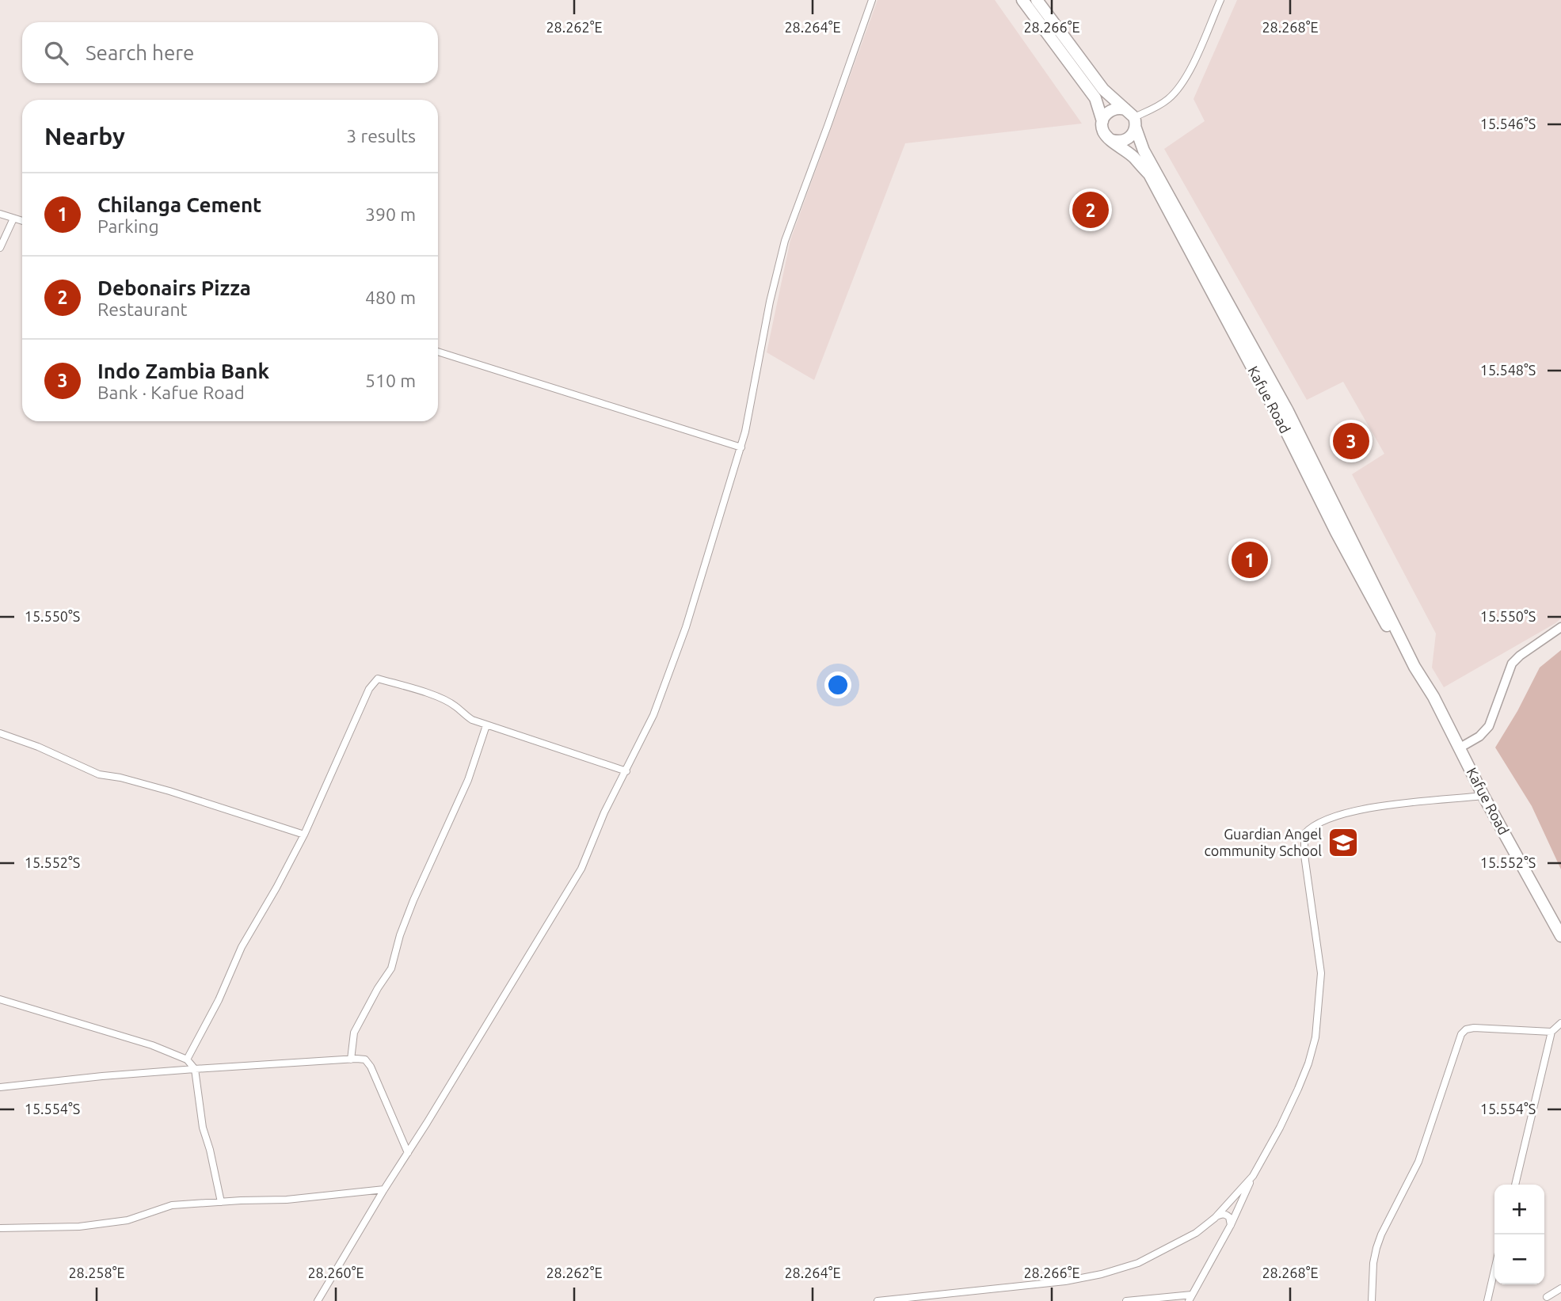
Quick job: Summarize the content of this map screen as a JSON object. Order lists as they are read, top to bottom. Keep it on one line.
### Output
{"streets":{"highway":["Kafue Road"]},"places":{"school or university":["Guardian Angel community School"]},"page":{"search":"Search here","heading":["Nearby","3 results"],"list":[{"mark":"1","name":"Chilanga Cement","note":"Parking","value":"390 m"},{"mark":"2","name":"Debonairs Pizza","note":"Restaurant","value":"480 m"},{"mark":"3","name":"Indo Zambia Bank","note":"Bank · Kafue Road","value":"510 m"}],"pins":["2","3","1"],"map_buttons":["+","−"]},"coordinates":["28.262°E","28.264°E","28.266°E","28.268°E","15.546°S","15.548°S","15.550°S","15.552°S","15.554°S","28.258°E","28.260°E"]}
